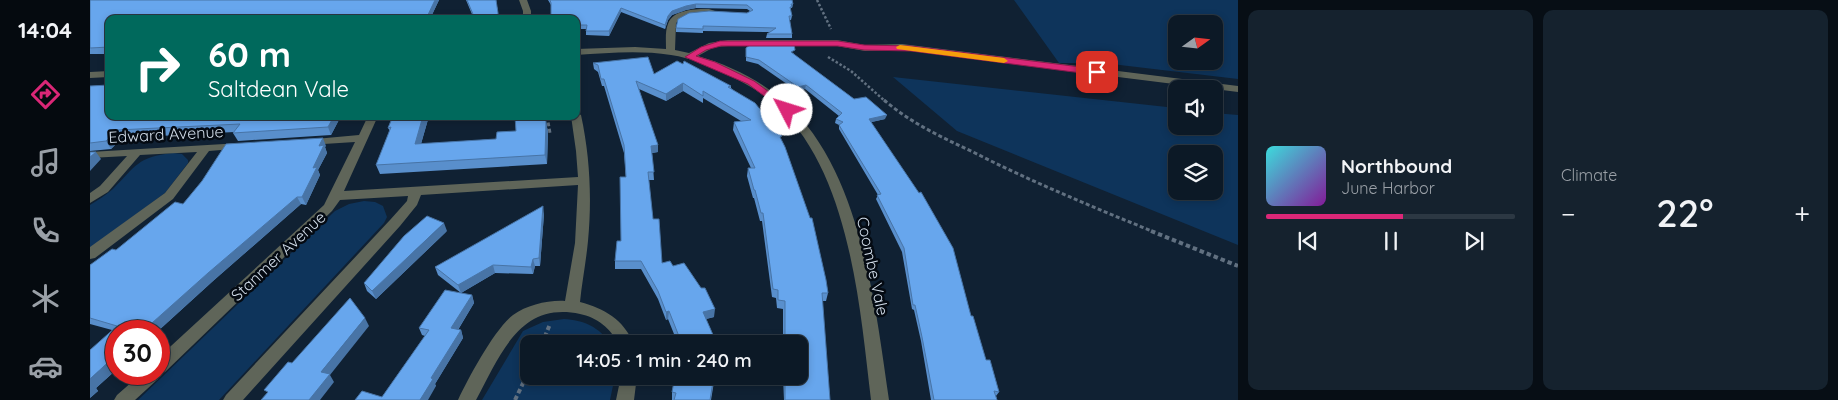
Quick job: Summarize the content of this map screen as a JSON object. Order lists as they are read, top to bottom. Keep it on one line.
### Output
{"streets":{"street":["Edward Avenue","Stanmer Avenue","Coombe Vale"]},"north":"right","page":{"tabs":"14:04","tile":"Climate","turn":["60 m","Saltdean Vale"],"song":["Northbound","June Harbor"],"heat":["−","22°","+"],"limit":"30","trip":"14:05 · 1 min · 240 m"}}
